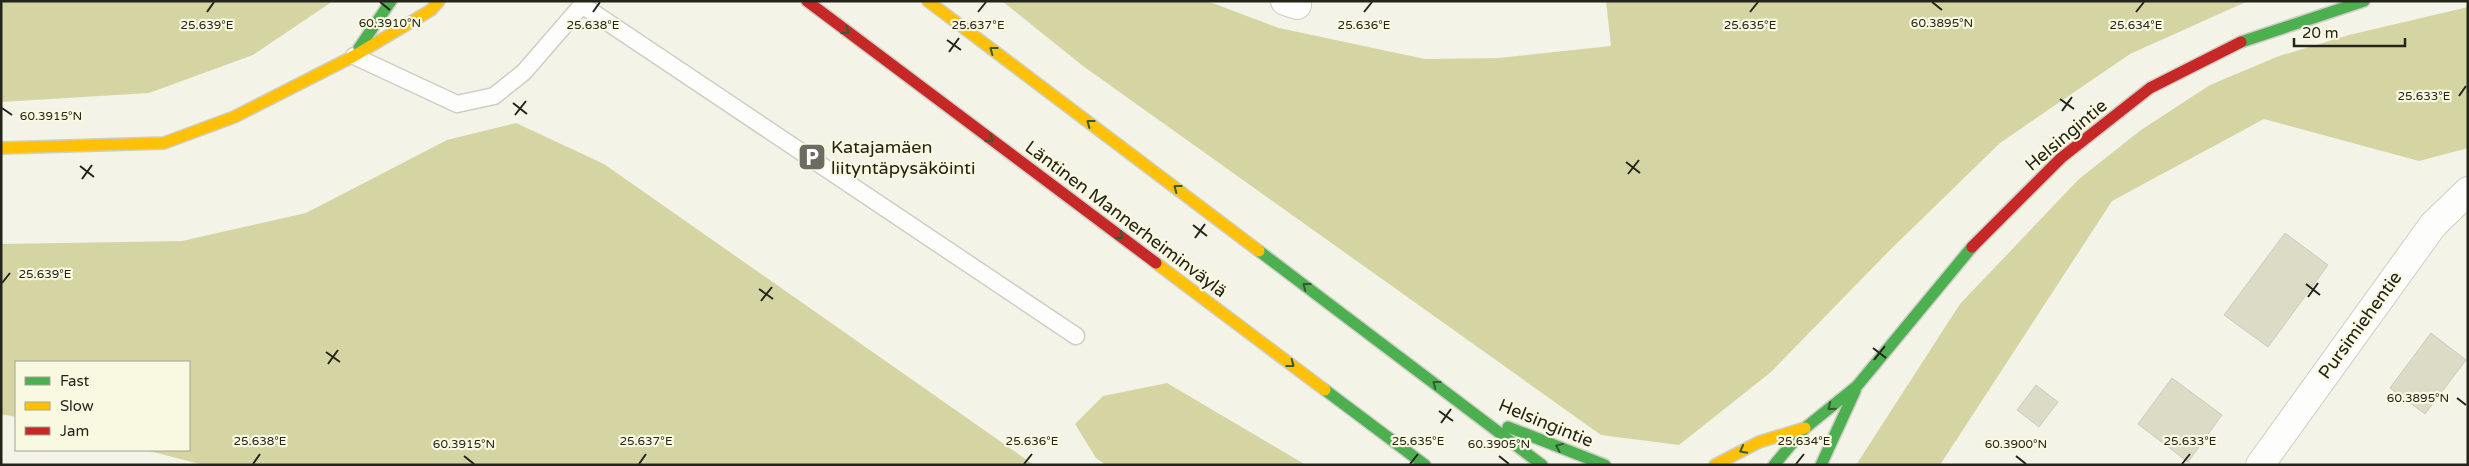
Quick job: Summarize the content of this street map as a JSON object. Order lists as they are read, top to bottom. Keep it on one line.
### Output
{"streets":{"main road":["Helsingintie","Läntinen Mannerheiminväylä"],"street":["Pursimiehentie"]},"places":{"parking":["Katajamäen liityntäpysäköinti"]},"legend":["Fast","Slow","Jam"],"scale_bar":"20 m","coordinates":["60.3910°N","60.3895°N","25.639°E","25.638°E","25.637°E","25.636°E","25.635°E","25.634°E","25.633°E","60.3915°N","60.3905°N","60.3900°N"]}
